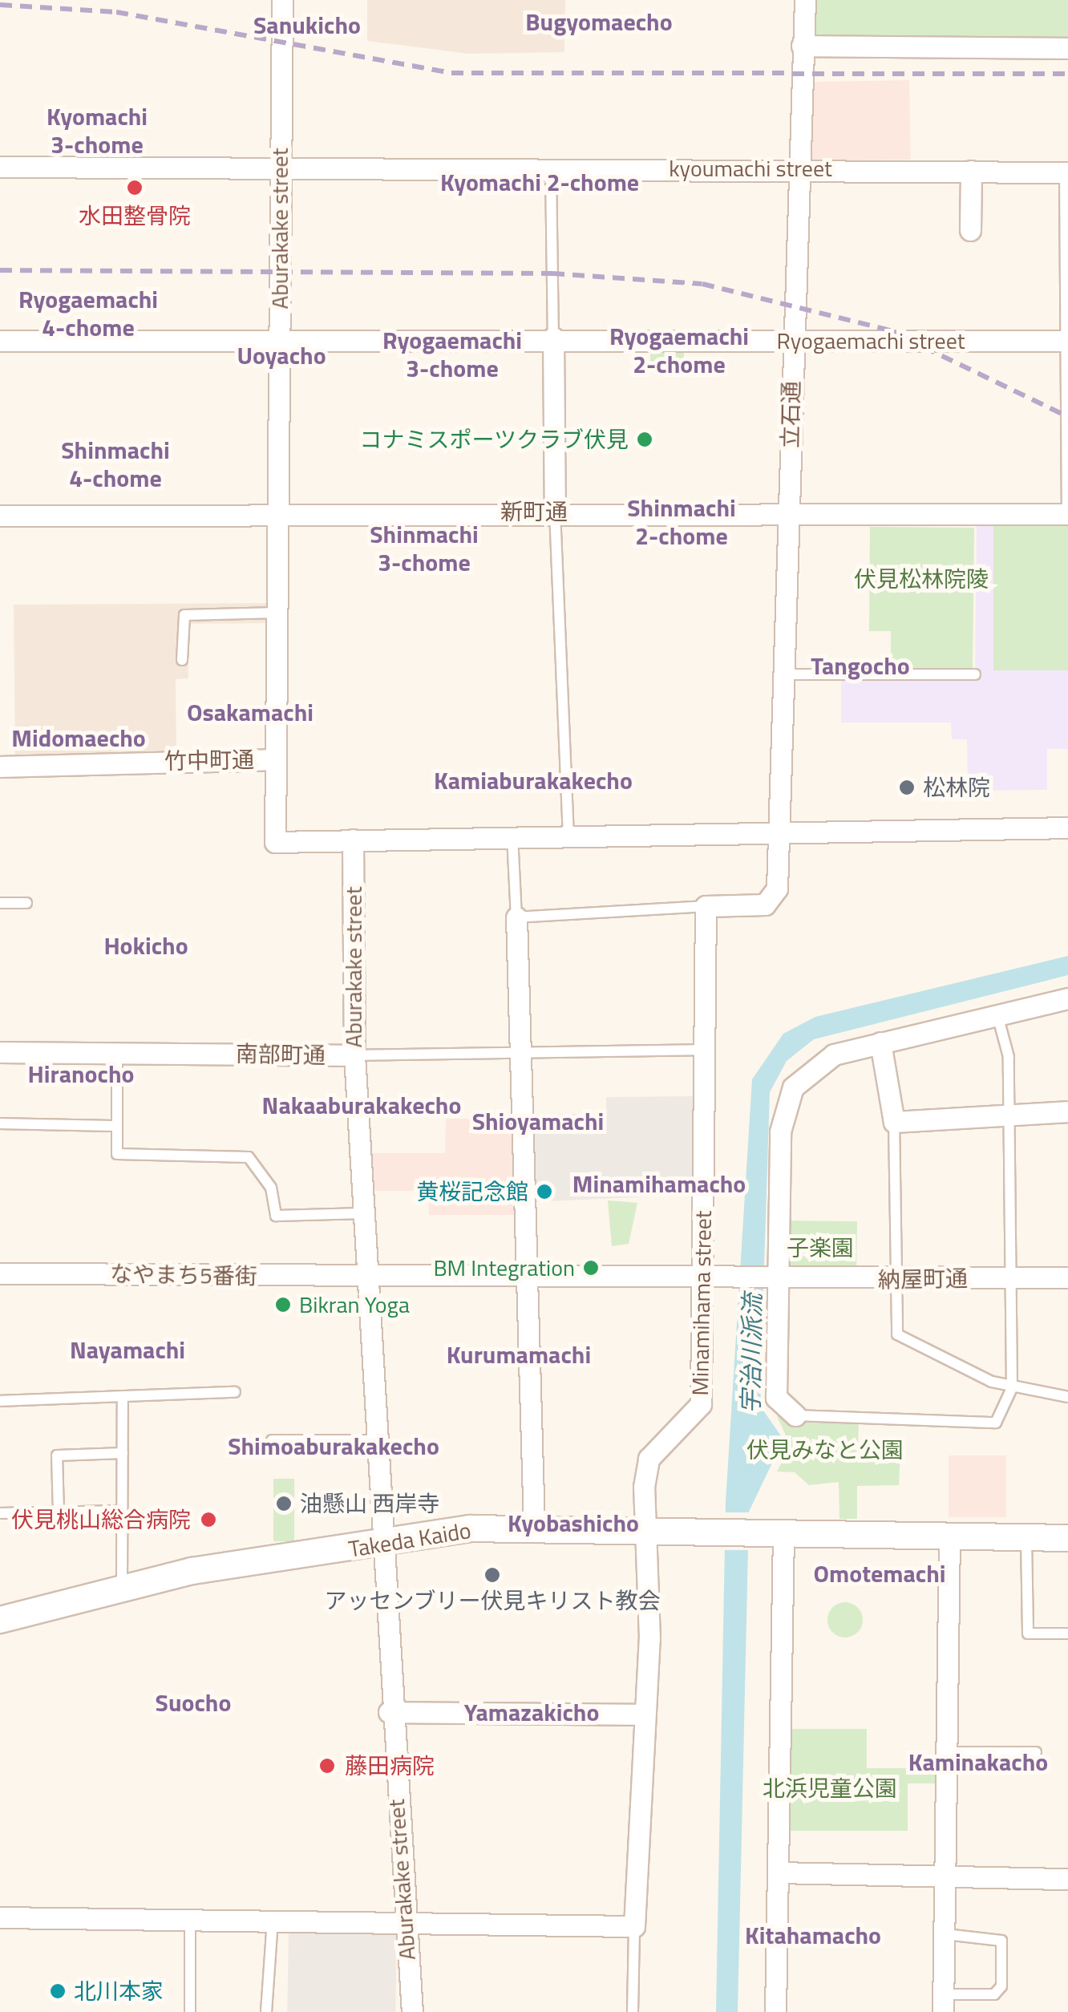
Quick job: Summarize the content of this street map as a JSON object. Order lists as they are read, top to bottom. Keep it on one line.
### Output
{"streets":{"main road":["Takeda Kaido"],"street":["kyoumachi street","Aburakake street","Ryogaemachi street","立石通","新町通","竹中町通","南部町通","なやまち5番街","納屋町通","Minamihama street"]},"crossings":[["kyoumachi street","Aburakake street"],["kyoumachi street","立石通"],["Aburakake street","Ryogaemachi street"],["Aburakake street","新町通"],["Aburakake street","竹中町通"],["Aburakake street","南部町通"],["Aburakake street","なやまち5番街"],["Aburakake street","Takeda Kaido"],["Ryogaemachi street","立石通"],["立石通","新町通"],["南部町通","Minamihama street"],["なやまち5番街","納屋町通"],["なやまち5番街","Minamihama street"],["納屋町通","Minamihama street"],["Minamihama street","Takeda Kaido"]],"districts":["Bugyomaecho","Sanukicho","Kyomachi 3-chome","Kyomachi 2-chome","Ryogaemachi 4-chome","Ryogaemachi 2-chome","Ryogaemachi 3-chome","Uoyacho","Shinmachi 4-chome","Shinmachi 2-chome","Shinmachi 3-chome","Tangocho","Osakamachi","Midomaecho","Kamiaburakakecho","Hokicho","Hiranocho","Nakaaburakakecho","Shioyamachi","Minamihamacho","Nayamachi","Kurumamachi","Shimoaburakakecho","Kyobashicho","Omotemachi","Suocho","Yamazakicho","Kaminakacho","Kitahamacho"],"water":["宇治川派流"],"parks":["伏見松林院陵","子楽園","伏見みなと公園","北浜児童公園"],"places":["水田整骨院","コナミスポーツクラブ伏見","松林院","黄桜記念館","BM Integration","Bikran Yoga","油懸山 西岸寺","伏見桃山総合病院","アッセンブリー伏見キリスト教会","藤田病院","北川本家"]}
